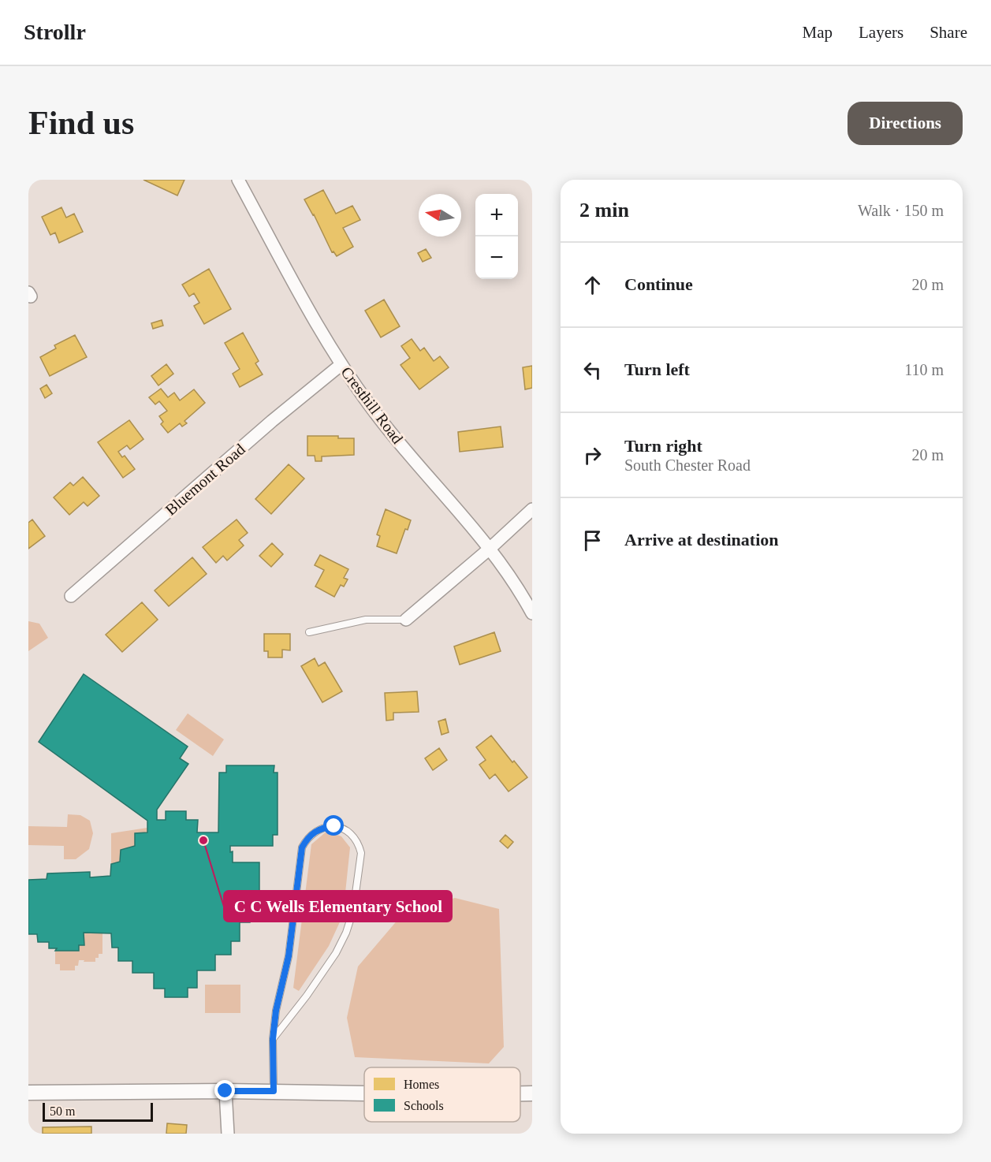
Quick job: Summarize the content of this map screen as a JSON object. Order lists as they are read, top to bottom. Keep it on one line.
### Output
{"streets":{"street":["Cresthill Road","Bluemont Road"]},"crossings":[["Cresthill Road","Bluemont Road"]],"places":["C C Wells Elementary School"],"legend":["Homes","Schools"],"scale_bar":"50 m","north":"left","page":{"header":"Strollr","nav":["Map","Layers","Share"],"buttons":"Directions","title":"Find us","heading":["2 min","Walk · 150 m"],"map_buttons":["+","−"],"list":[["Continue","20 m"],["Turn left","110 m"],["Turn right","South Chester Road","20 m"],"Arrive at destination"],"scale":"50 m"}}
